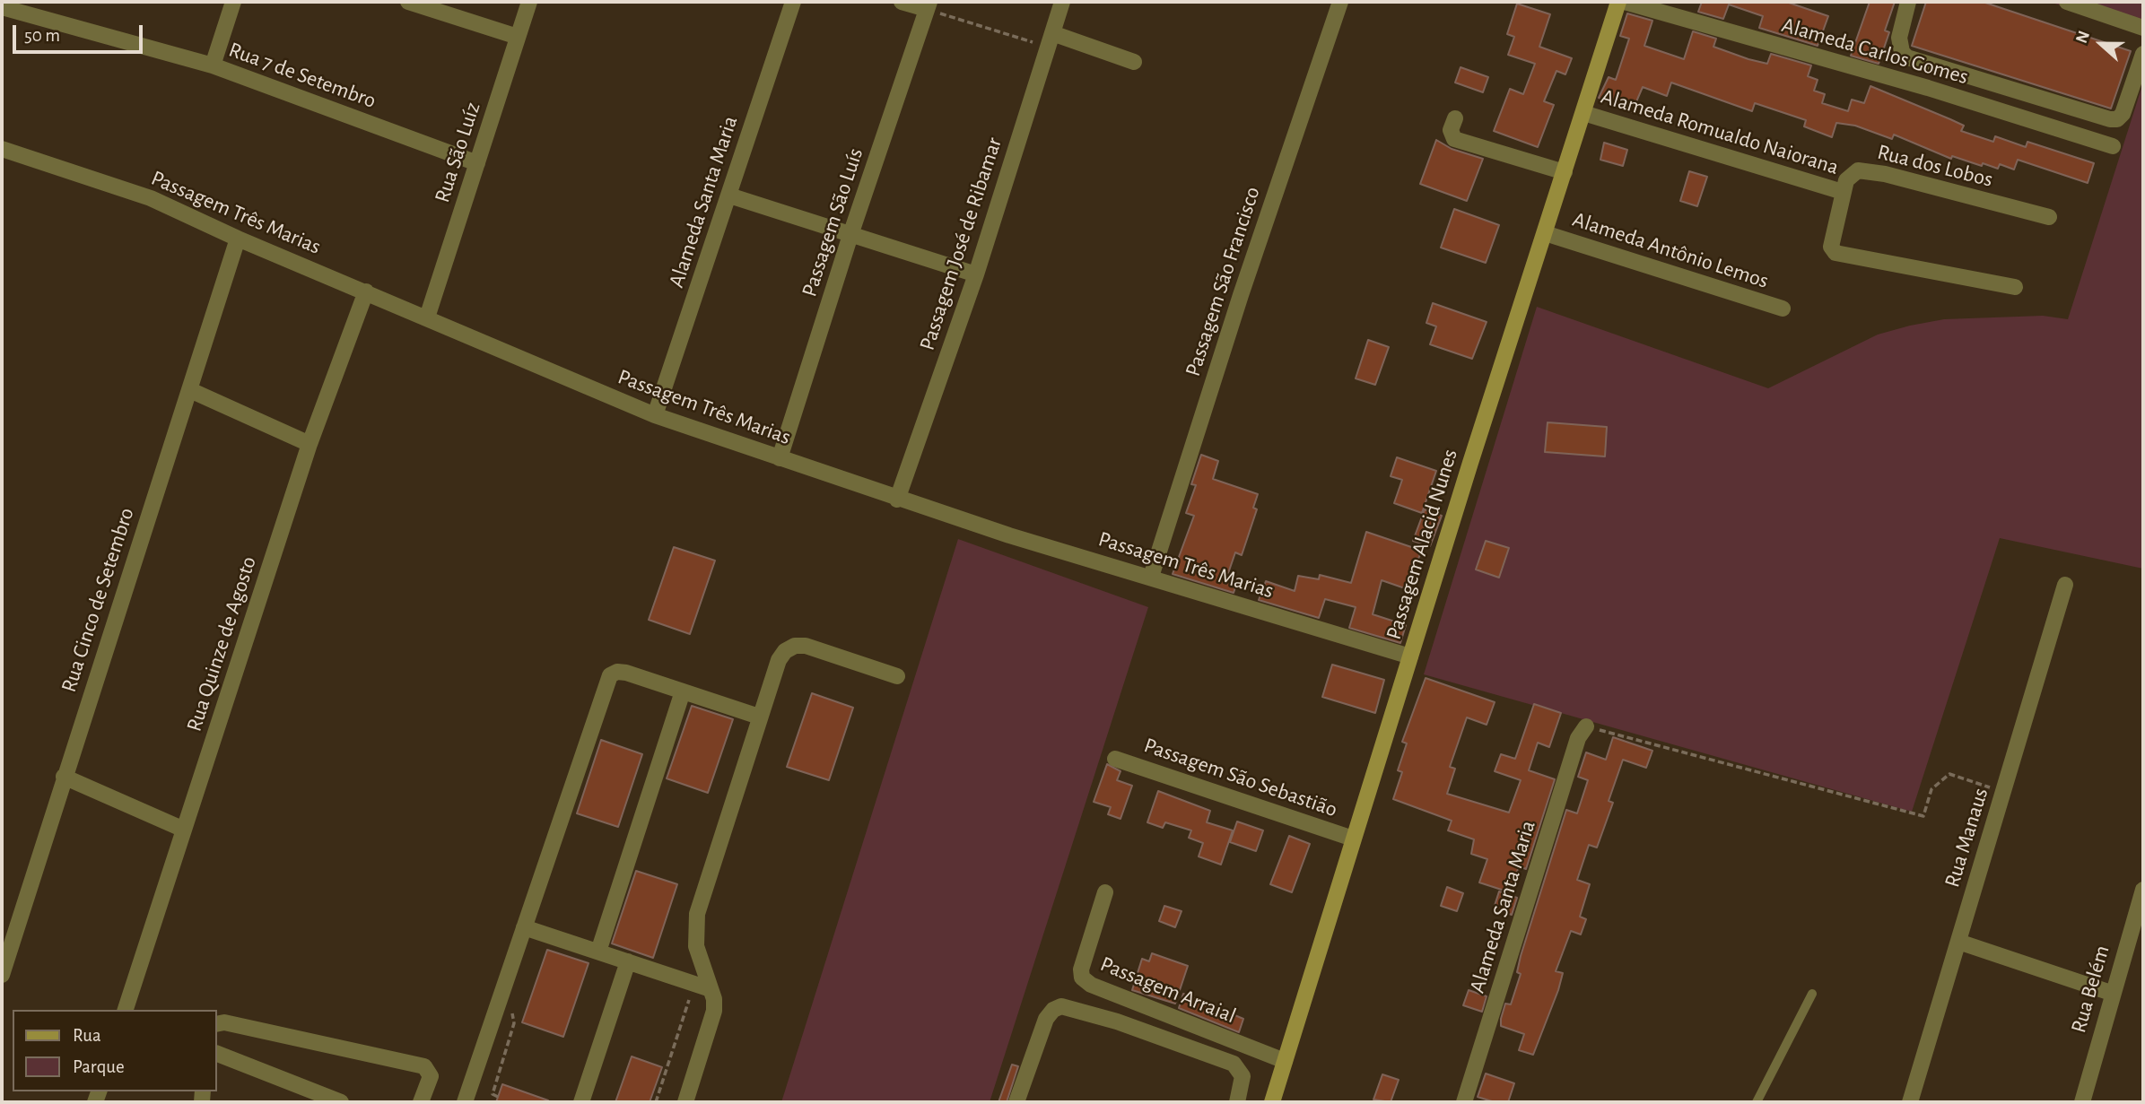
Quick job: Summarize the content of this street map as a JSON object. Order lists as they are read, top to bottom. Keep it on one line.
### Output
{"streets":{"main road":["Passagem Alacid Nunes"],"street":["Alameda Carlos Gomes","Rua 7 de Setembro","Alameda Romualdo Naiorana","Rua São Luíz","Rua dos Lobos","Alameda Santa Maria","Passagem Três Marias","Passagem São Luís","Passagem José de Ribamar","Alameda Antônio Lemos","Passagem São Francisco","Rua Cinco de Setembro","Rua Quinze de Agosto","Passagem São Sebastião","Rua Manaus","Rua Belém","Passagem Arraial"]},"crossings":[["Rua 7 de Setembro","Rua São Luíz"],["Alameda Romualdo Naiorana","Rua dos Lobos"],["Alameda Romualdo Naiorana","Passagem Alacid Nunes"],["Rua São Luíz","Passagem Três Marias"],["Alameda Santa Maria","Passagem Três Marias"],["Passagem Três Marias","Passagem São Luís"],["Passagem Três Marias","Passagem José de Ribamar"],["Passagem Três Marias","Passagem São Francisco"],["Passagem Três Marias","Passagem Alacid Nunes"],["Passagem Três Marias","Rua Cinco de Setembro"],["Passagem Três Marias","Rua Quinze de Agosto"],["Alameda Antônio Lemos","Passagem Alacid Nunes"],["Passagem Alacid Nunes","Passagem São Sebastião"],["Passagem Alacid Nunes","Passagem Arraial"]],"legend":["Rua","Parque"],"scale_bar":"50 m","north":"left"}
